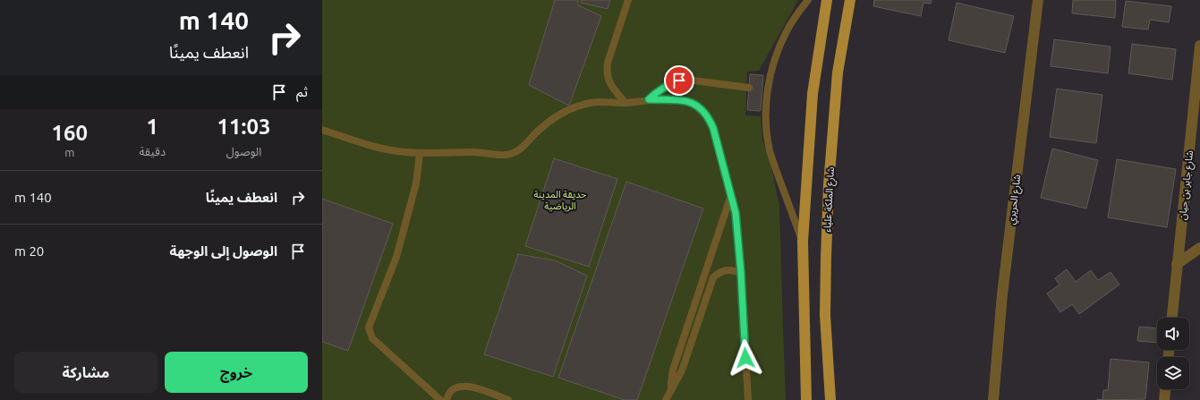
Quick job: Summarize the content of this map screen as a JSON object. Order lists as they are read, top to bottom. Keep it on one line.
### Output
{"streets":{"main road":["شارع الملكة علياء"],"street":["شارع جابر بن حيان","شارع الحريري"]},"parks":["حديقة المدينة الرياضية"],"page":{"turn":["140 m","انعطف يمينًا"],"then":"ثم","eta":["11:03","الوصول","1","دقيقة","160","m"],"list":[{"name":"انعطف يمينًا","value":"140 m"},{"name":"الوصول إلى الوجهة","value":"20 m"}],"buttons":["خروج","مشاركة"]}}
